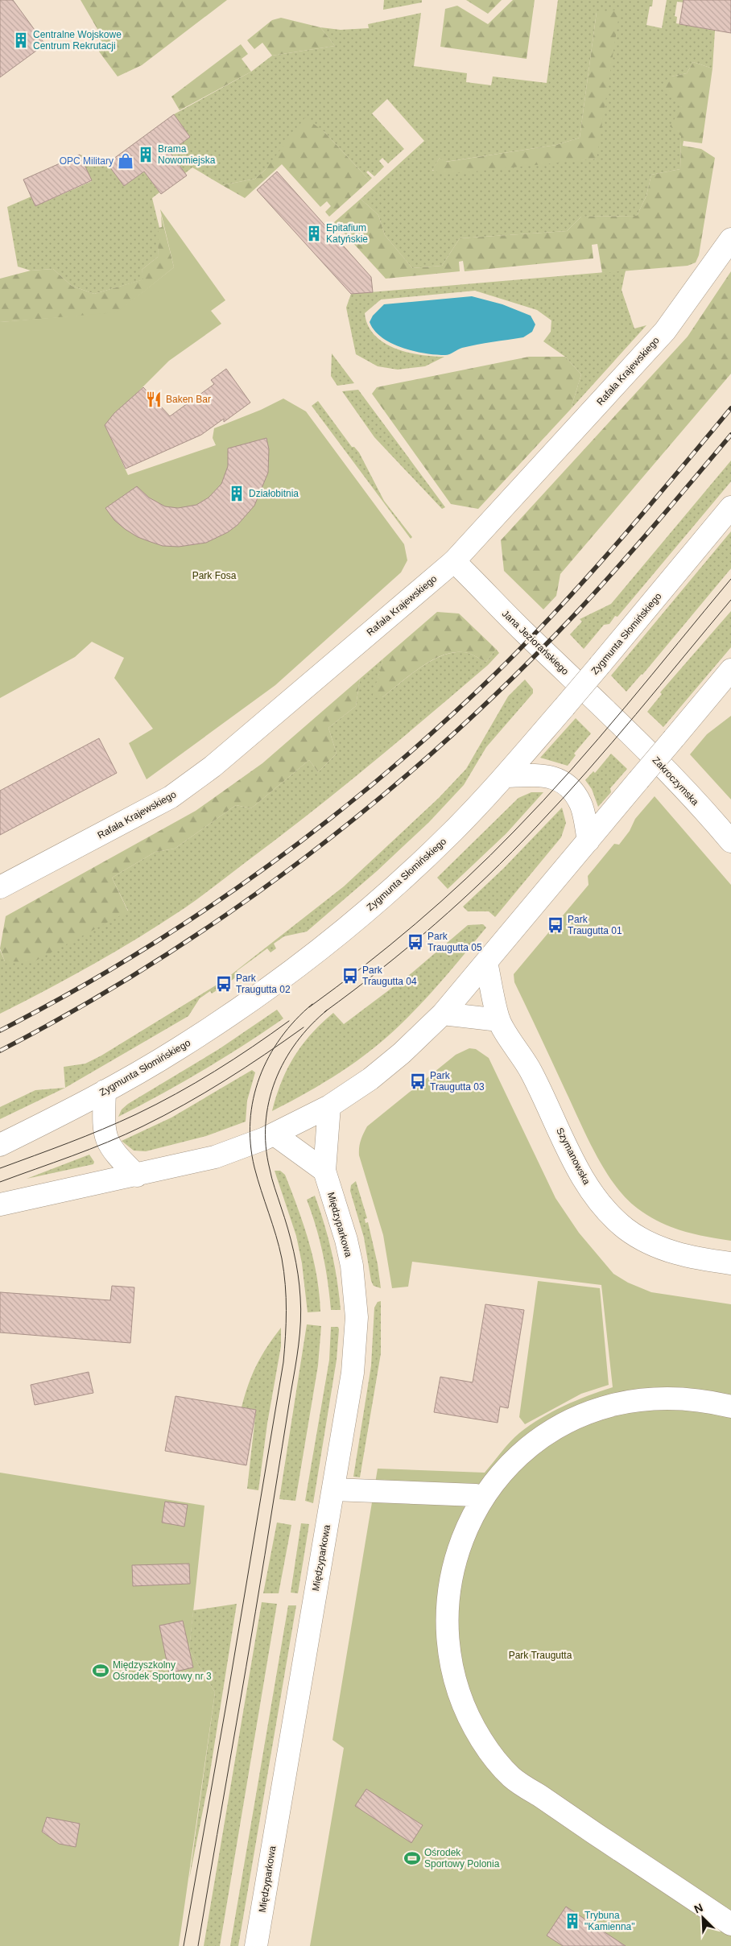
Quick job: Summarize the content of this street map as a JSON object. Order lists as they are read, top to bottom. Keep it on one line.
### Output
{"streets":{"street":["Rafała Krajewskiego","Zygmunta Słomińskiego","Jana Jeziorańskiego","Zakroczymska","Szymanowska","Międzyparkowa"]},"crossings":[["Rafała Krajewskiego","Jana Jeziorańskiego"],["Jana Jeziorańskiego","Zakroczymska"]],"parks":["Park Fosa","Park Traugutta"],"places":{"building":["Centralne Wojskowe Centrum Rekrutacji","Brama Nowomiejska","Epitafium Katyńskie","Działobitnia","Trybuna \"Kamienna\""],"shop":["OPC Military"],"restaurant":["Baken Bar"],"bus stop":["Park Traugutta 01","Park Traugutta 05","Park Traugutta 04","Park Traugutta 02","Park Traugutta 03"],"sports":["Międzyszkolny Ośrodek Sportowy nr 3","Ośrodek Sportowy Polonia"]},"north":"top left"}
